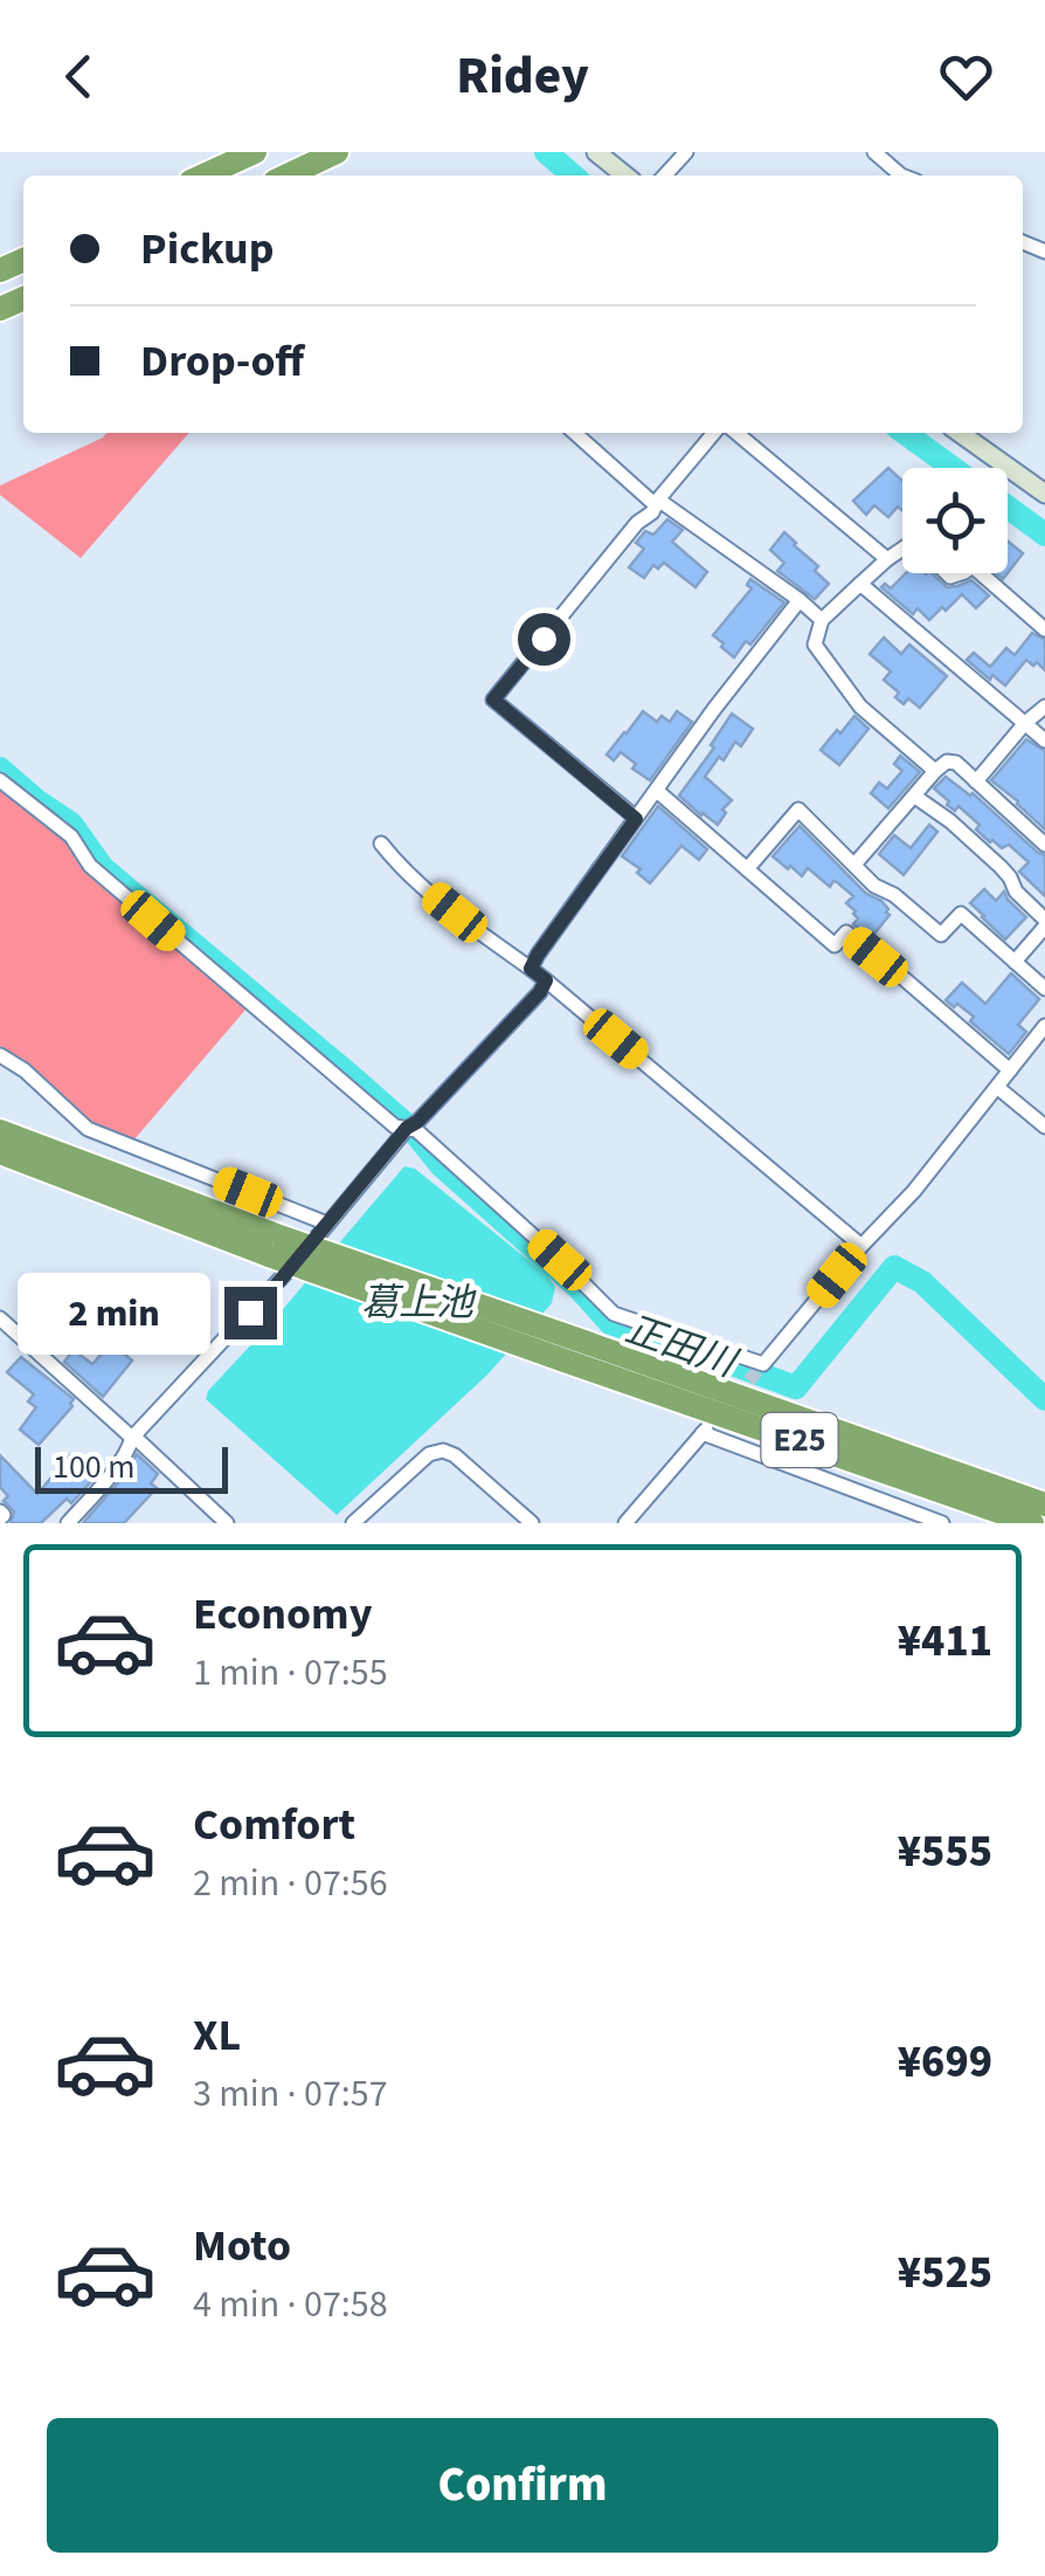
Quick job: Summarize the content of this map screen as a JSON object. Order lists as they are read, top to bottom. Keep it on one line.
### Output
{"streets":{"highway":["E25"]},"water":["葛上池","正田川"],"scale_bar":"100 m","page":{"header":"Ridey","banner":["Pickup","Drop-off"],"bubble":"2 min","scale":"100 m","list":[{"name":"Economy","note":"1 min · 07:55","value":"¥411"},{"name":"Comfort","note":"2 min · 07:56","value":"¥555"},{"name":"XL","note":"3 min · 07:57","value":"¥699"},{"name":"Moto","note":"4 min · 07:58","value":"¥525"}],"buttons":"Confirm"}}
